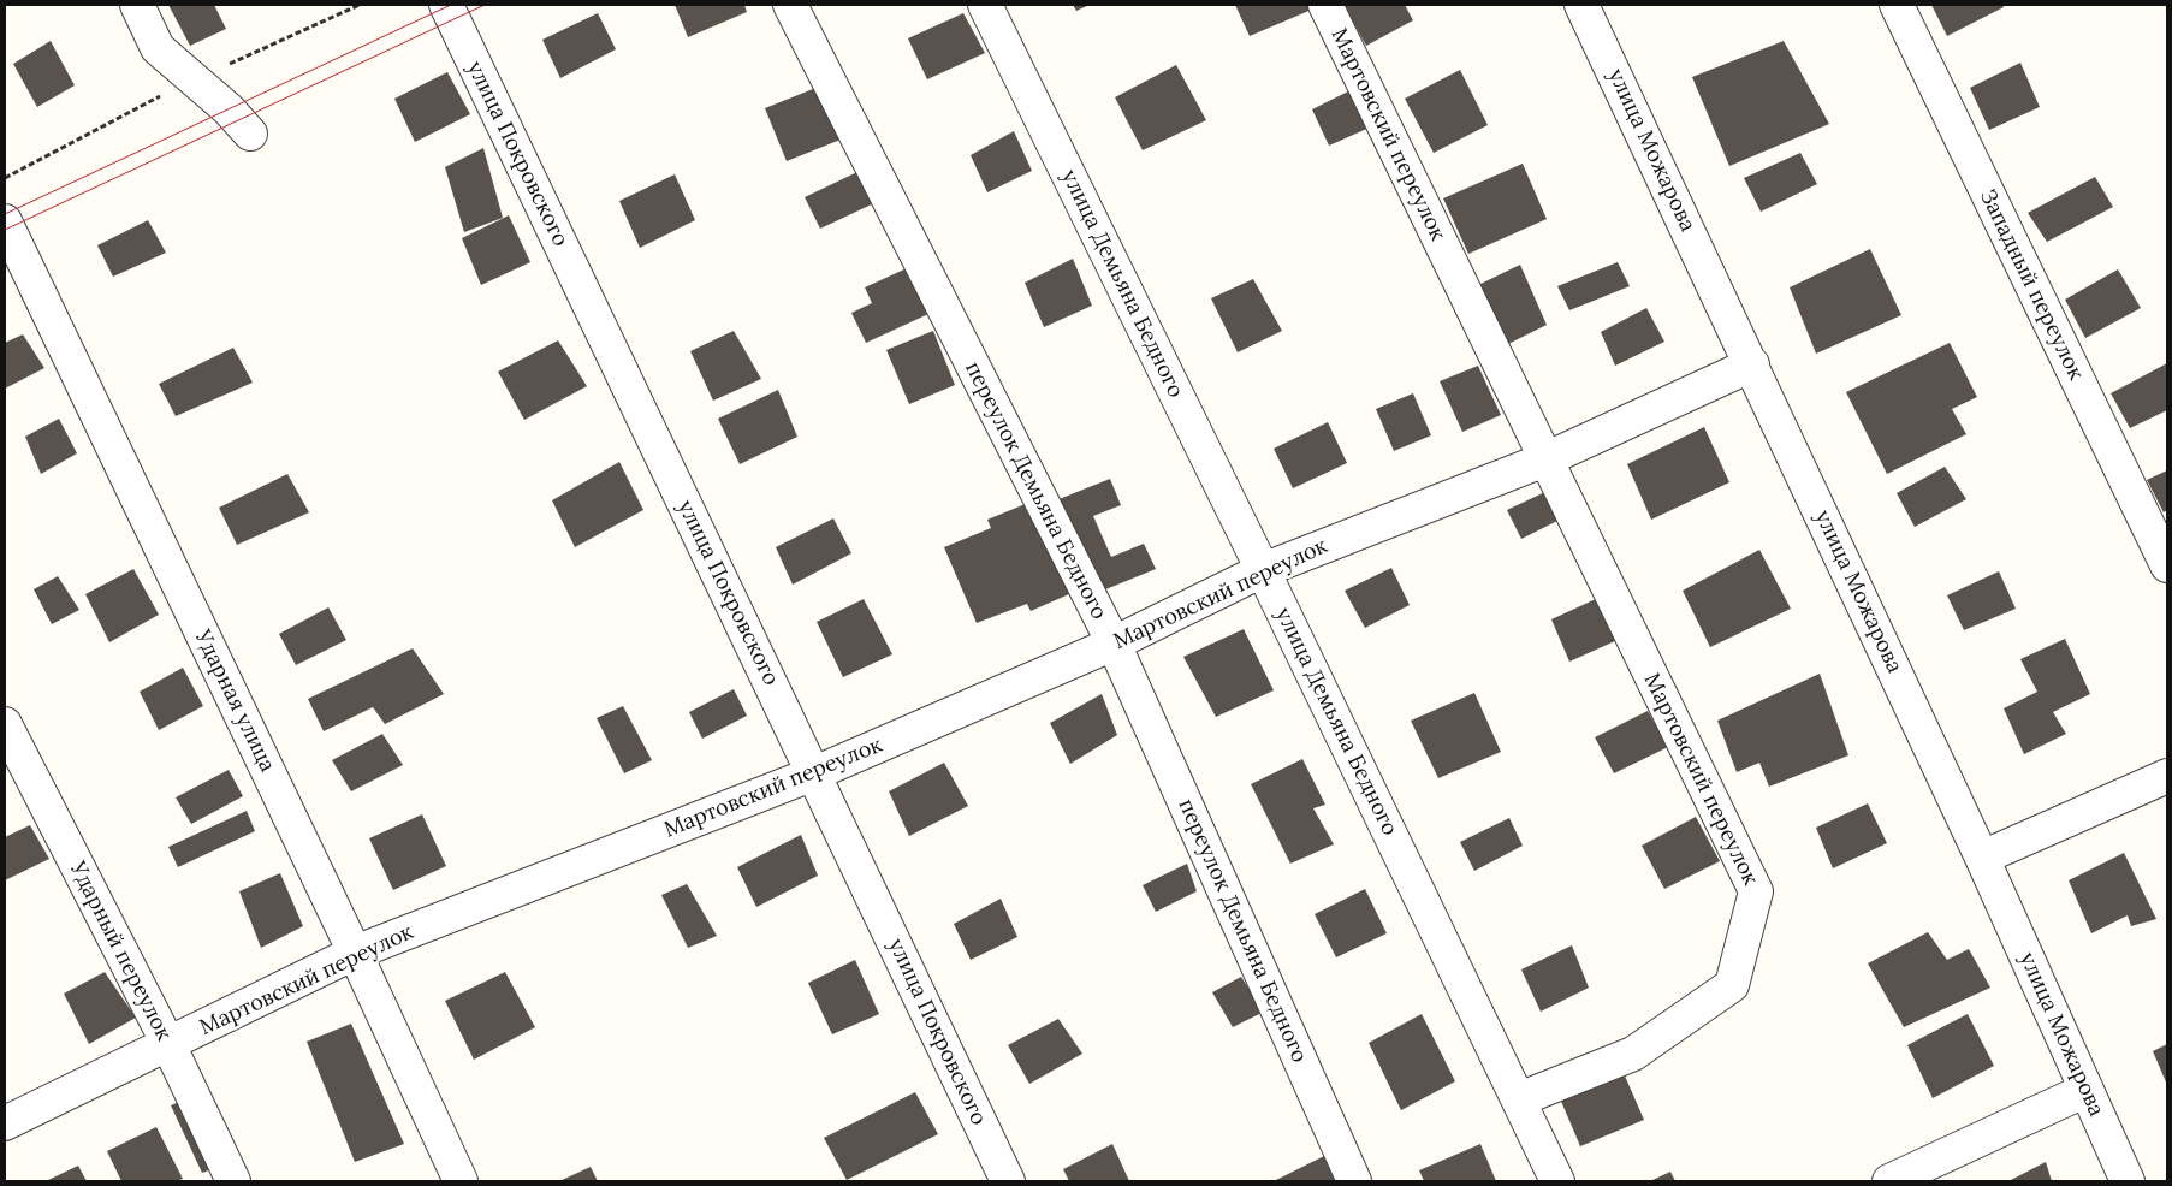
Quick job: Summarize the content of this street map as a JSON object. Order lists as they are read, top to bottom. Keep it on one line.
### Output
{"streets":{"street":["Мартовский переулок","улица Можарова","улица Покровского","улица Демьяна Бедного","Западный переулок","переулок Демьяна Бедного","Ударная улица","Ударный переулок"]},"crossings":[["Мартовский переулок","улица Покровского"],["Мартовский переулок","улица Демьяна Бедного"],["Мартовский переулок","переулок Демьяна Бедного"],["Мартовский переулок","Ударная улица"],["Мартовский переулок","Ударный переулок"]]}
